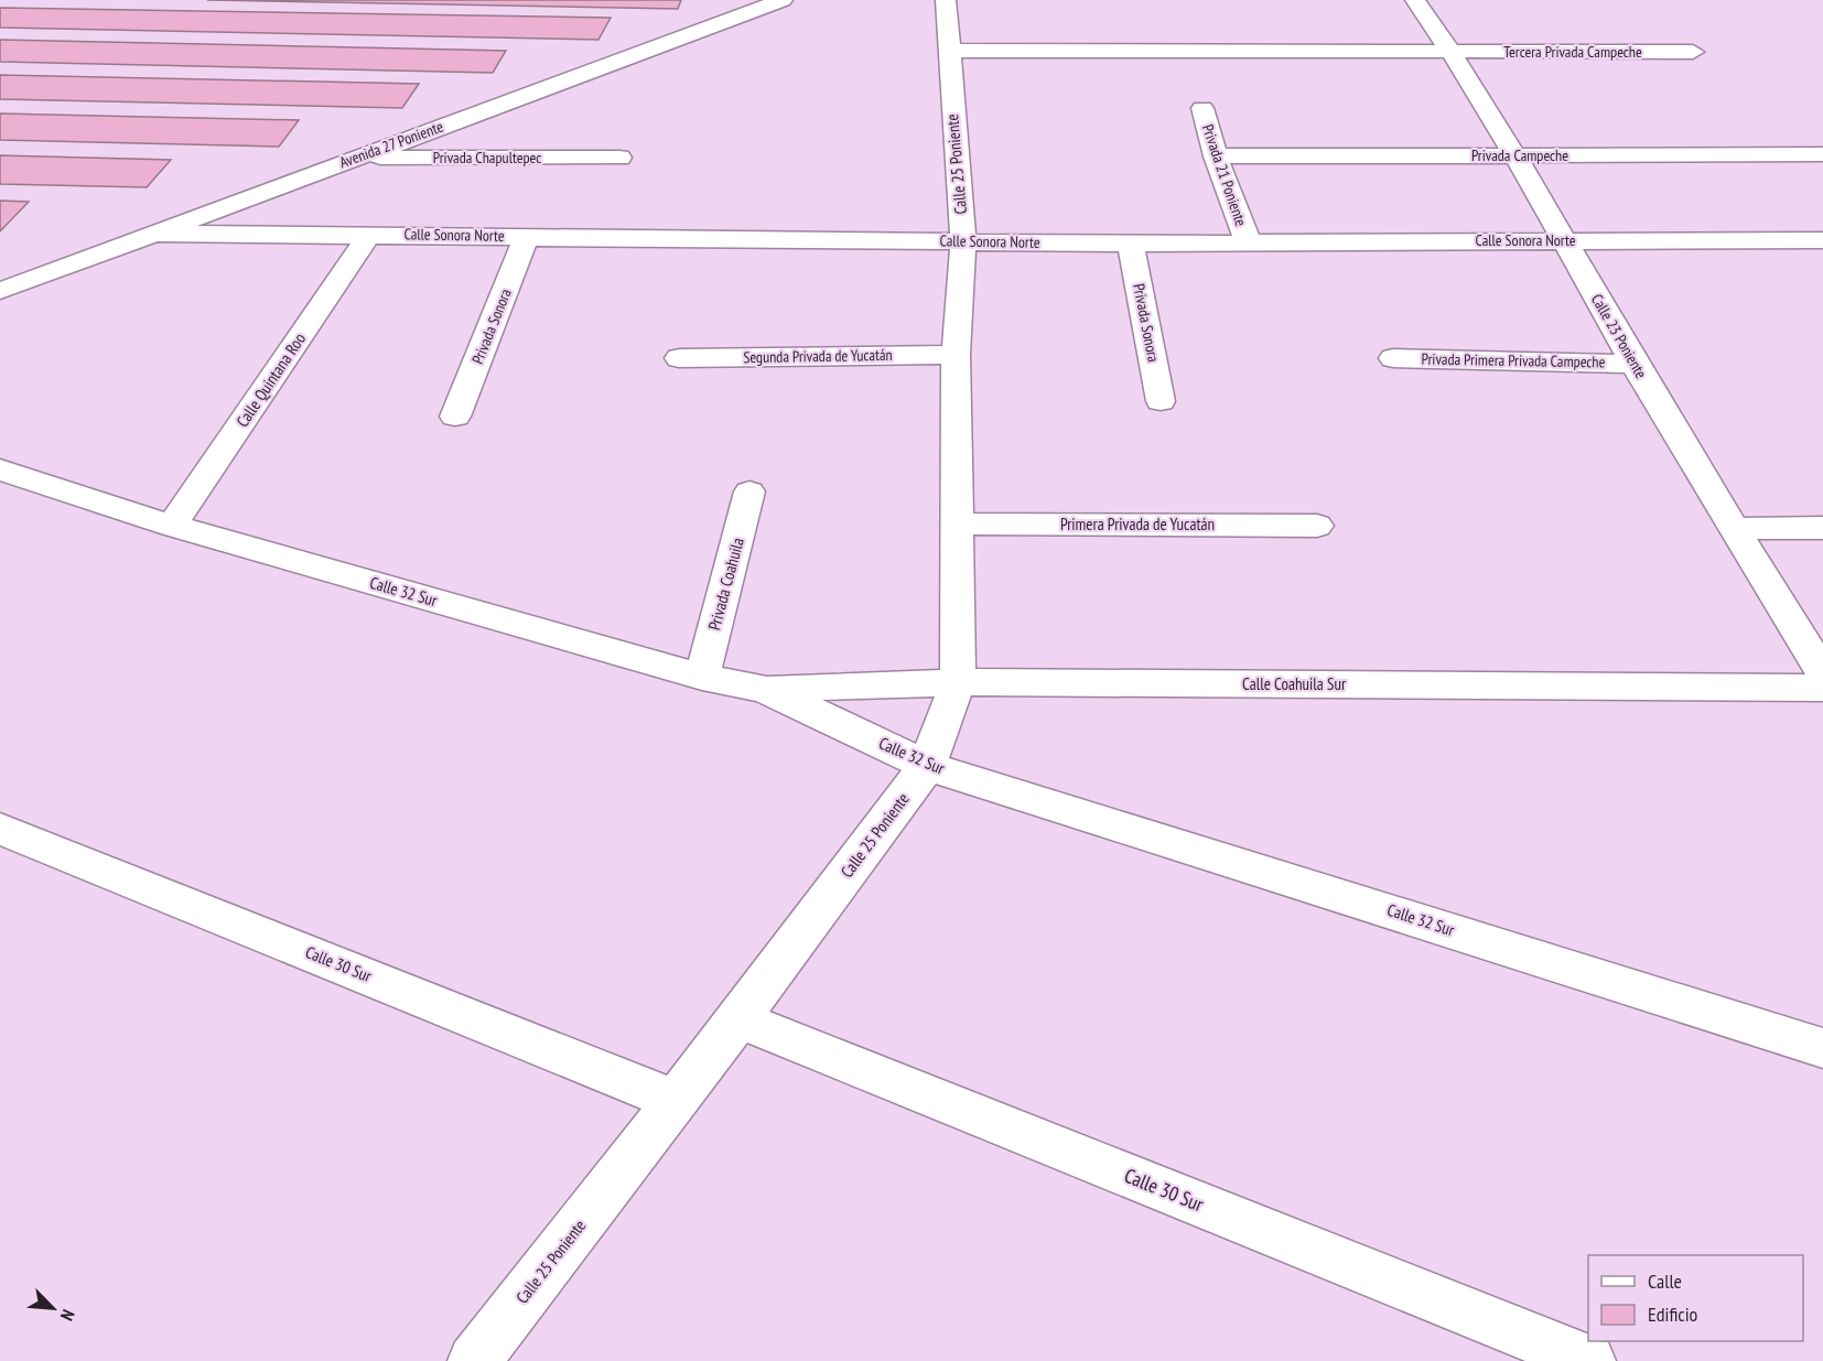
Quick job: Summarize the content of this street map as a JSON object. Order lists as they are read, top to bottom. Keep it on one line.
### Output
{"streets":{"street":["Tercera Privada Campeche","Avenida 27 Poniente","Privada Campeche","Privada Chapultepec","Calle 25 Poniente","Privada 21 Poniente","Calle Sonora Norte","Privada Sonora","Calle 23 Poniente","Segunda Privada de Yucatán","Privada Primera Privada Campeche","Calle Quintana Roo","Primera Privada de Yucatán","Privada Coahuila","Calle 32 Sur","Calle Coahuila Sur","Calle 30 Sur"]},"crossings":[["Tercera Privada Campeche","Calle 23 Poniente"],["Avenida 27 Poniente","Privada Chapultepec"],["Avenida 27 Poniente","Calle Sonora Norte"],["Privada Campeche","Privada 21 Poniente"],["Privada Campeche","Calle 23 Poniente"],["Calle 25 Poniente","Calle Sonora Norte"],["Calle 25 Poniente","Segunda Privada de Yucatán"],["Calle 25 Poniente","Primera Privada de Yucatán"],["Calle 25 Poniente","Calle 32 Sur"],["Calle 25 Poniente","Calle Coahuila Sur"],["Calle 25 Poniente","Calle 30 Sur"],["Privada 21 Poniente","Calle Sonora Norte"],["Calle Sonora Norte","Privada Sonora"],["Calle Sonora Norte","Calle 23 Poniente"],["Calle Sonora Norte","Calle Quintana Roo"],["Calle 23 Poniente","Privada Primera Privada Campeche"],["Calle Quintana Roo","Calle 32 Sur"],["Privada Coahuila","Calle 32 Sur"],["Calle 32 Sur","Calle Coahuila Sur"]],"legend":["Calle","Edificio"],"north":"bottom right"}
